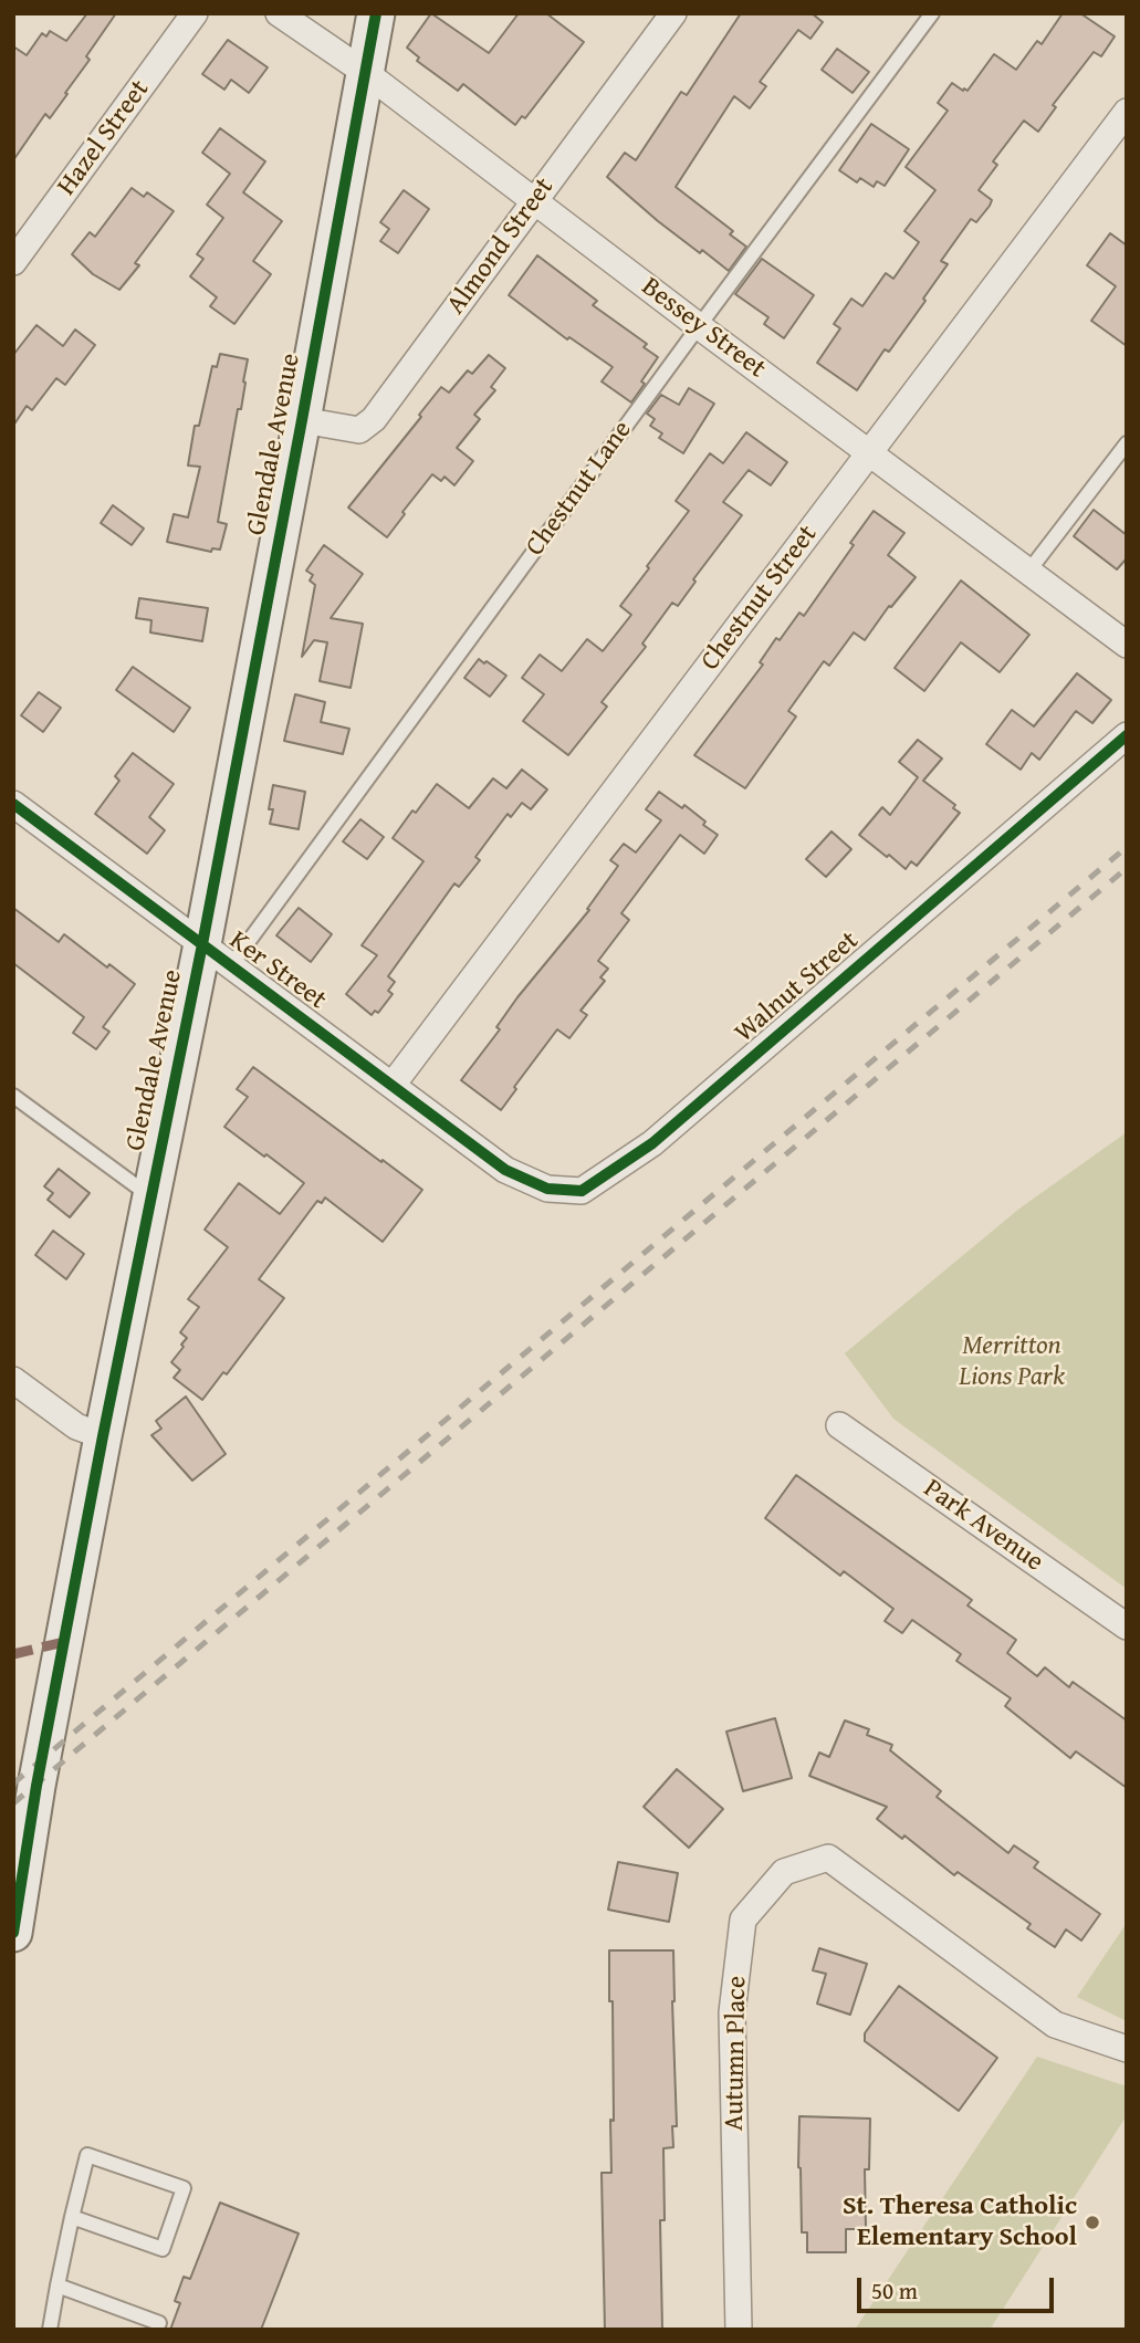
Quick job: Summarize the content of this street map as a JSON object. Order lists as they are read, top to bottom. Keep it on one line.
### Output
{"streets":{"main road":["Glendale Avenue"],"street":["Hazel Street","Almond Street","Bessey Street","Chestnut Street","Ker Street","Walnut Street","Park Avenue","Autumn Place"],"lane":["Chestnut Lane"]},"crossings":[["Almond Street","Bessey Street"],["Almond Street","Glendale Avenue"],["Bessey Street","Glendale Avenue"],["Bessey Street","Chestnut Lane"],["Bessey Street","Chestnut Street"],["Glendale Avenue","Chestnut Lane"],["Glendale Avenue","Ker Street"],["Chestnut Lane","Ker Street"],["Chestnut Street","Ker Street"],["Ker Street","Walnut Street"]],"parks":["Merritton Lions Park"],"places":["St. Theresa Catholic Elementary School"],"scale_bar":"50 m"}
